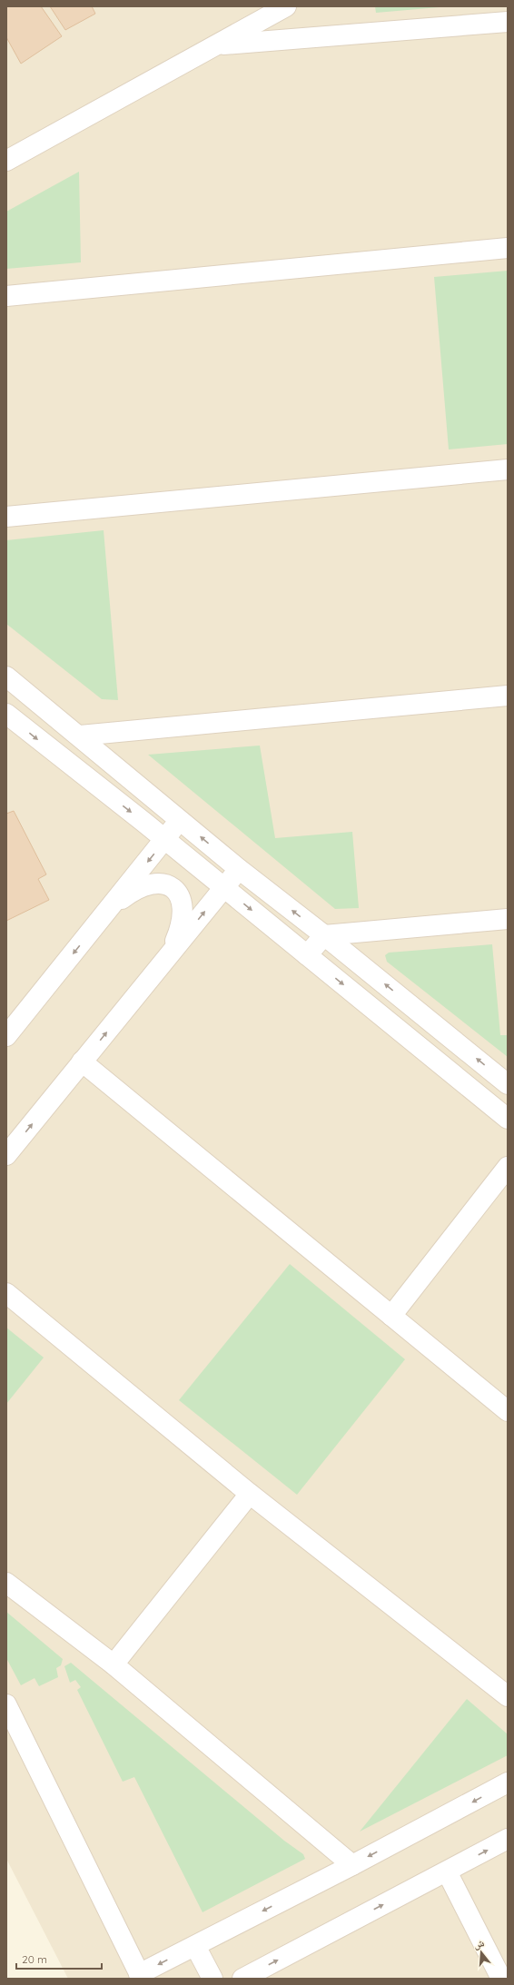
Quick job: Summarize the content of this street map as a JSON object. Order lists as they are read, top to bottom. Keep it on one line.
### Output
{"scale_bar":"20 m","north":"top"}
